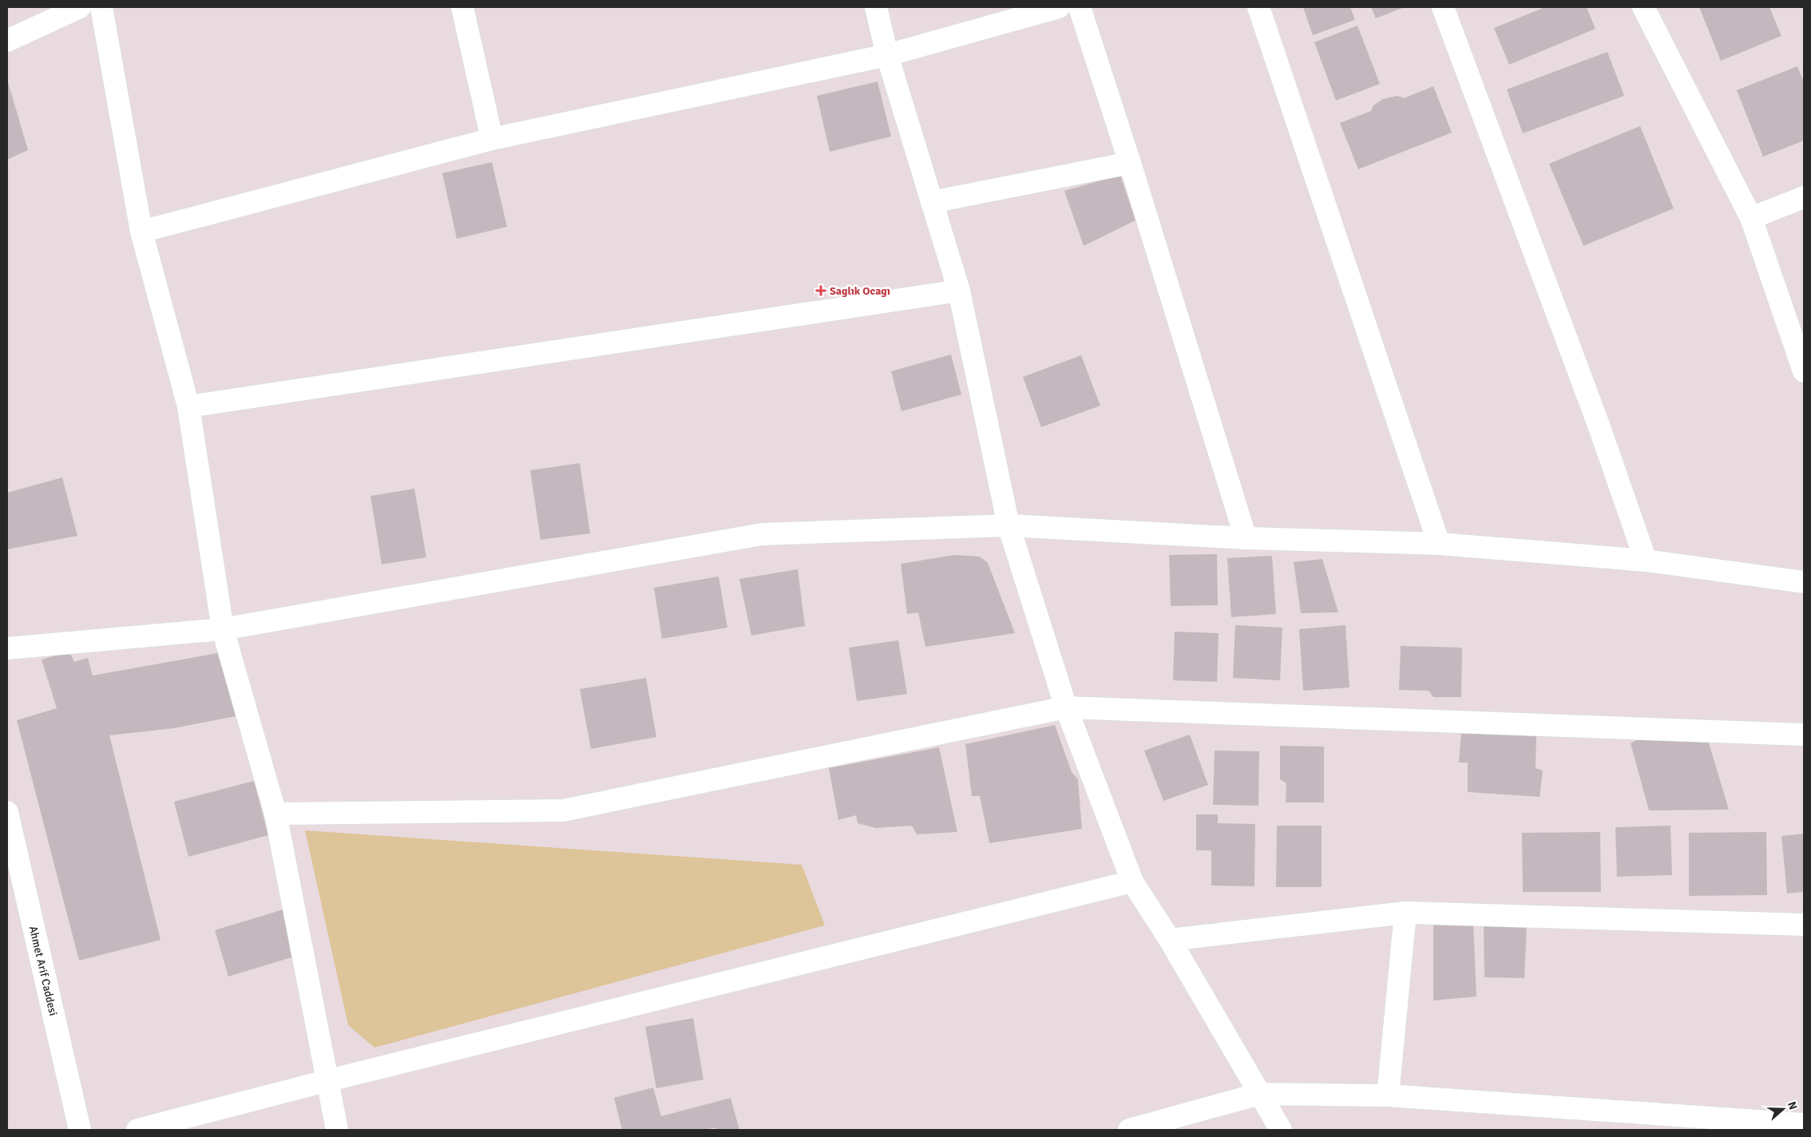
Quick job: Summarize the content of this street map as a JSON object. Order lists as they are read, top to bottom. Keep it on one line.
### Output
{"streets":{"street":["Ahmet Arif Caddesi"]},"places":{"health":["Saglık Ocagı"]},"north":"right"}
